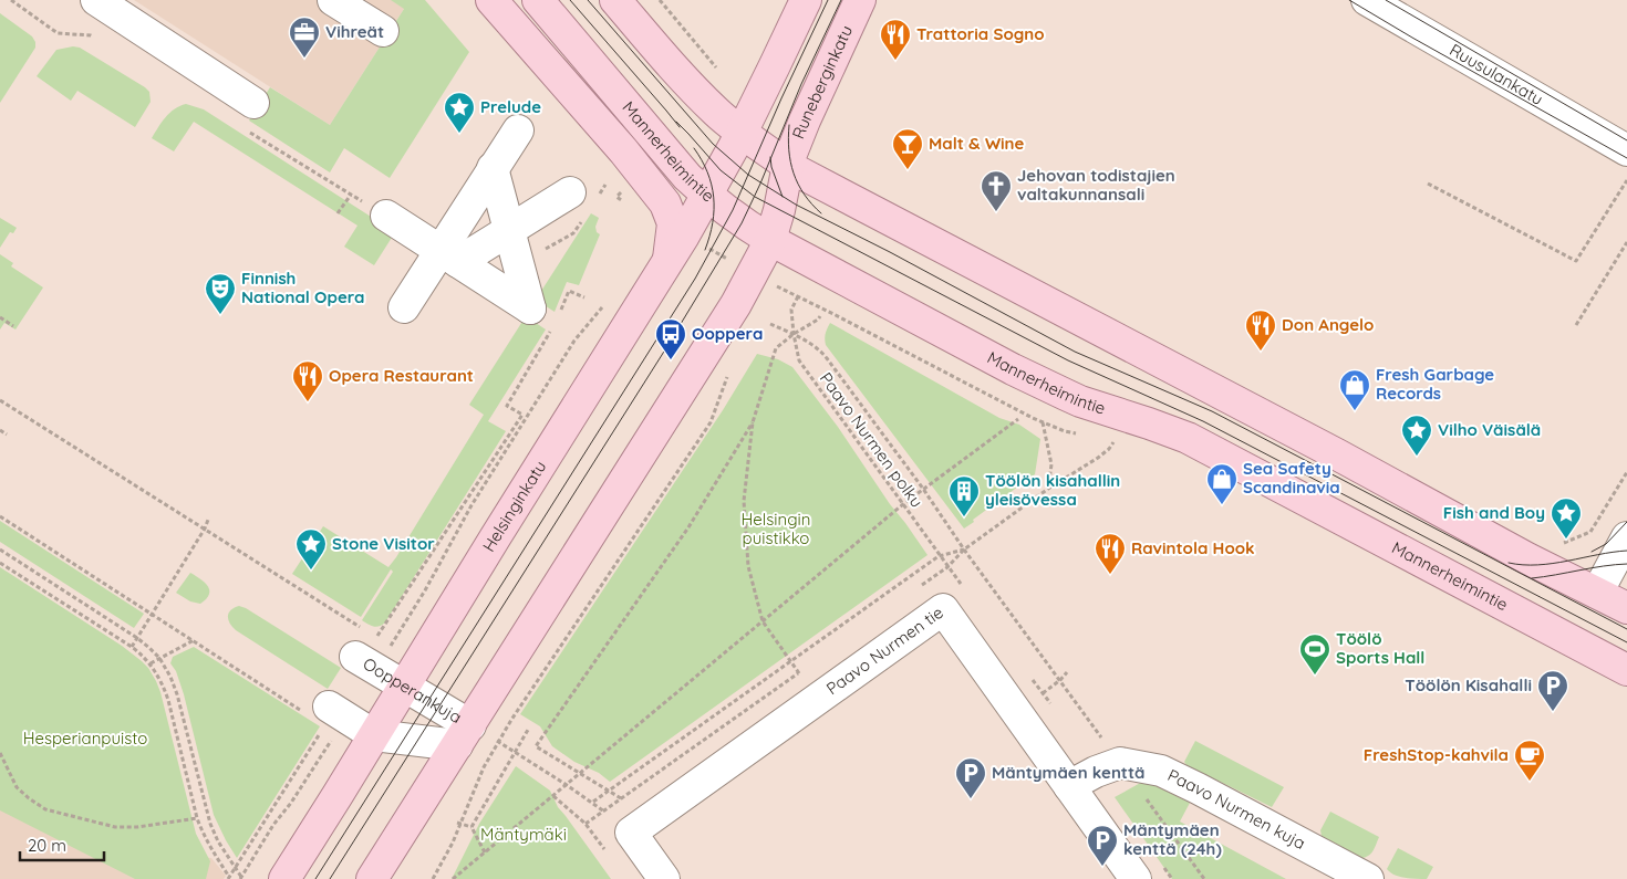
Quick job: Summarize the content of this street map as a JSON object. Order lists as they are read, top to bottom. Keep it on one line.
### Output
{"streets":{"main road":["Runeberginkatu","Mannerheimintie","Helsinginkatu"],"street":["Ruusulankatu","Paavo Nurmen tie","Oopperankuja","Paavo Nurmen kuja"],"path":["Paavo Nurmen polku"]},"crossings":[["Mannerheimintie","Helsinginkatu"],["Helsinginkatu","Oopperankuja"]],"parks":["Helsingin puistikko","Hesperianpuisto","Mäntymäki"],"places":{"office":["Vihreät"],"restaurant":["Trattoria Sogno","Don Angelo","Opera Restaurant","Ravintola Hook"],"place":["Prelude","Vilho Väisälä","Fish and Boy","Stone Visitor"],"bar":["Malt & Wine"],"church":["Jehovan todistajien valtakunnansali"],"theatre":["Finnish National Opera"],"bus stop":["Ooppera"],"shop":["Fresh Garbage Records","Sea Safety Scandinavia"],"building":["Töölön kisahallin yleisövessa"],"sports":["Töölö Sports Hall"],"parking":["Töölön Kisahalli","Mäntymäen kenttä","Mäntymäen kenttä (24h)"],"cafe":["FreshStop-kahvila"]},"scale_bar":"20 m"}
